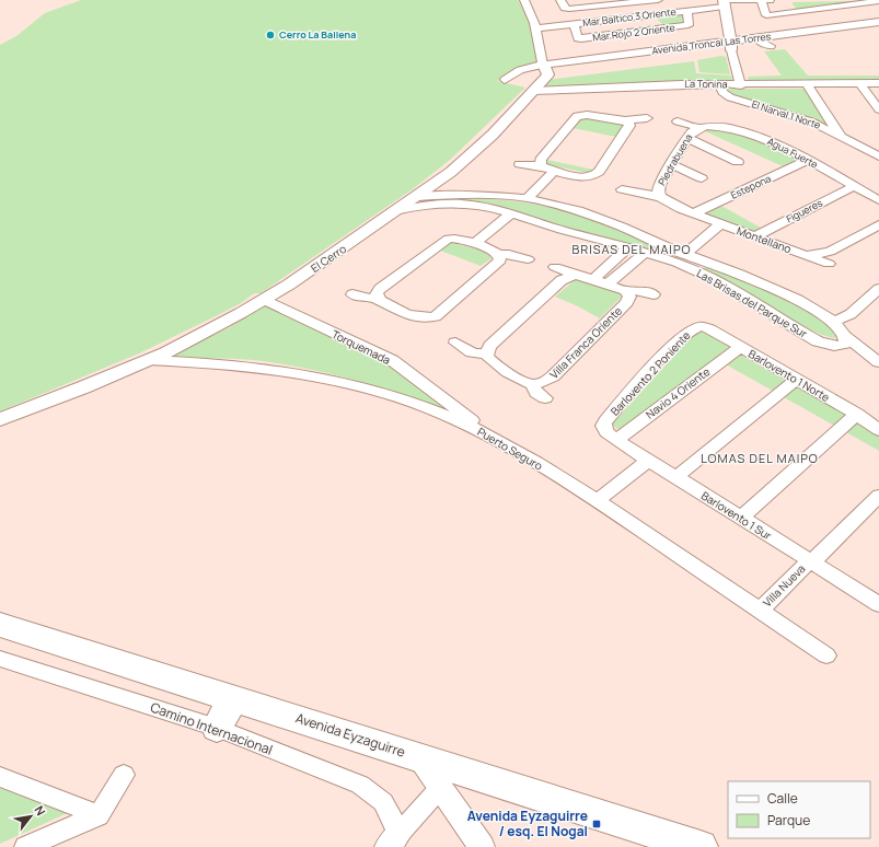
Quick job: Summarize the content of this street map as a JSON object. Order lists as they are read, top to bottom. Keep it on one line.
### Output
{"streets":{"main road":["Avenida Eyzaguirre"],"street":["Mar Baltico 3 Oriente","Mar Rojo 2 Oriente","Avenida Troncal Las Torres","La Tonina","El Narval 1 Norte","Agua Fuerte","Piedrabuena","Estepona","Figueres","Montellano","El Cerro","Las Brisas del Parque Sur","Villa Franca Oriente","Torquemada","Barlovento 2 Poniente","Barlovento 1 Norte","Navio 4 Oriente","Puerto Seguro","Barlovento 1 Sur","Villa Nueva","Camino Internacional"]},"crossings":[["Mar Baltico 3 Oriente","Mar Rojo 2 Oriente"],["Avenida Troncal Las Torres","El Cerro"],["La Tonina","El Narval 1 Norte"],["La Tonina","El Cerro"],["Agua Fuerte","Piedrabuena"],["Agua Fuerte","Estepona"],["Agua Fuerte","Figueres"],["Piedrabuena","Montellano"],["Estepona","Montellano"],["Figueres","Montellano"],["El Cerro","Las Brisas del Parque Sur"],["El Cerro","Torquemada"],["El Cerro","Puerto Seguro"],["Torquemada","Puerto Seguro"],["Barlovento 2 Poniente","Barlovento 1 Norte"],["Barlovento 2 Poniente","Barlovento 1 Sur"],["Barlovento 1 Norte","Navio 4 Oriente"],["Navio 4 Oriente","Barlovento 1 Sur"],["Puerto Seguro","Villa Nueva"],["Barlovento 1 Sur","Villa Nueva"]],"districts":["BRISAS DEL MAIPO","LOMAS DEL MAIPO"],"places":{"other":["Cerro La Ballena"],"transit":["Avenida Eyzaguirre / esq. El Nogal"]},"legend":["Calle","Parque"],"north":"top right"}
